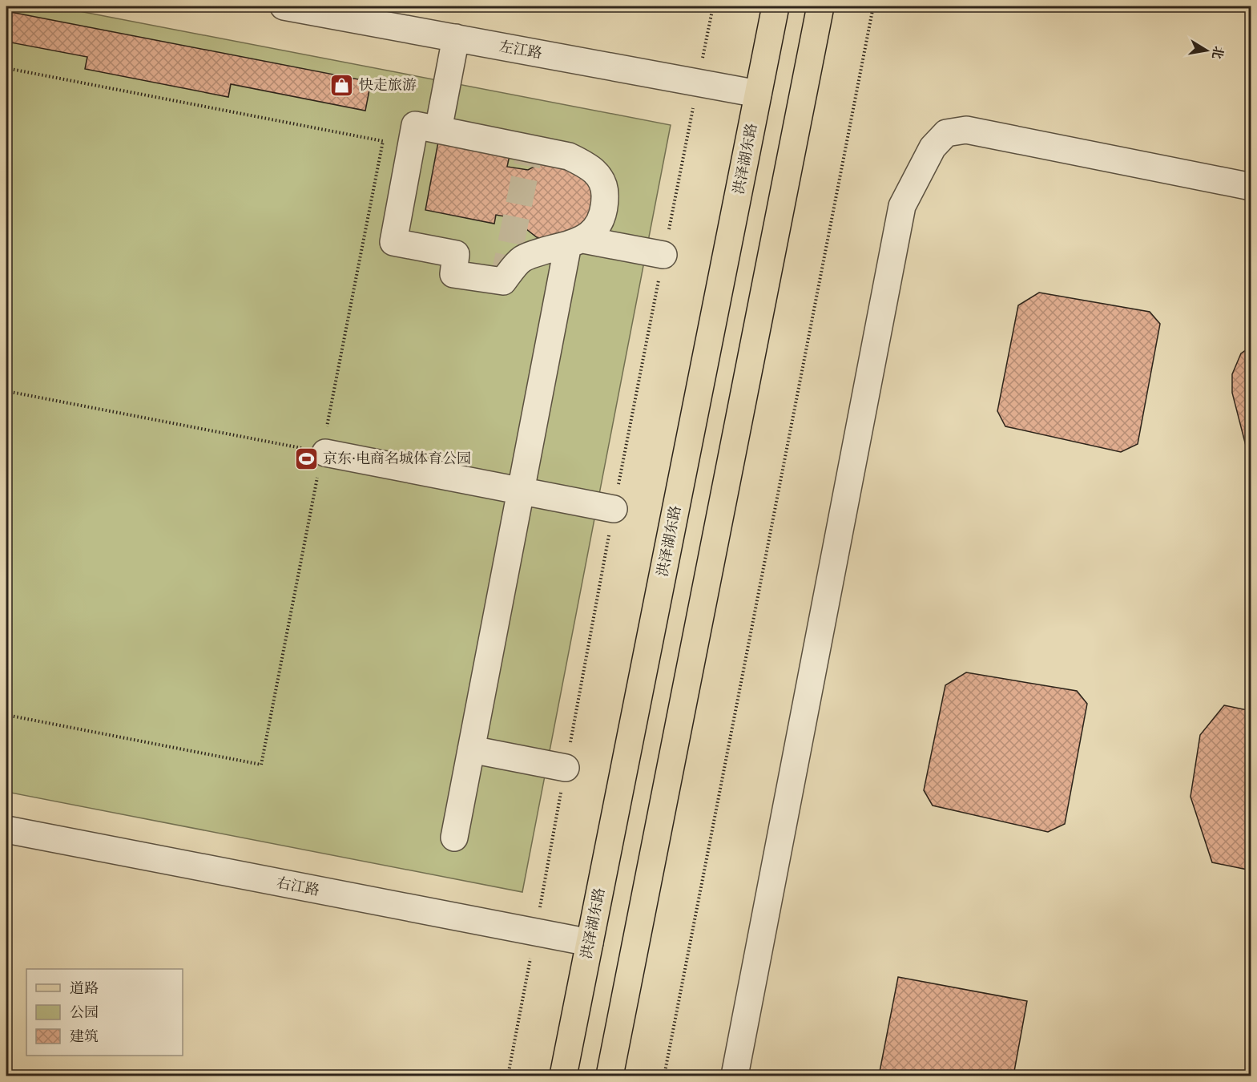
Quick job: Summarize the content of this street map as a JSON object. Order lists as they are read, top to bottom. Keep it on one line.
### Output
{"streets":{"main road":["洪泽湖东路"],"street":["左江路","右江路"]},"crossings":[["左江路","洪泽湖东路"],["洪泽湖东路","右江路"]],"places":{"shop":["快走旅游"],"sports":["京东·电商名城体育公园"]},"legend":["道路","公园","建筑"],"north":"right"}
